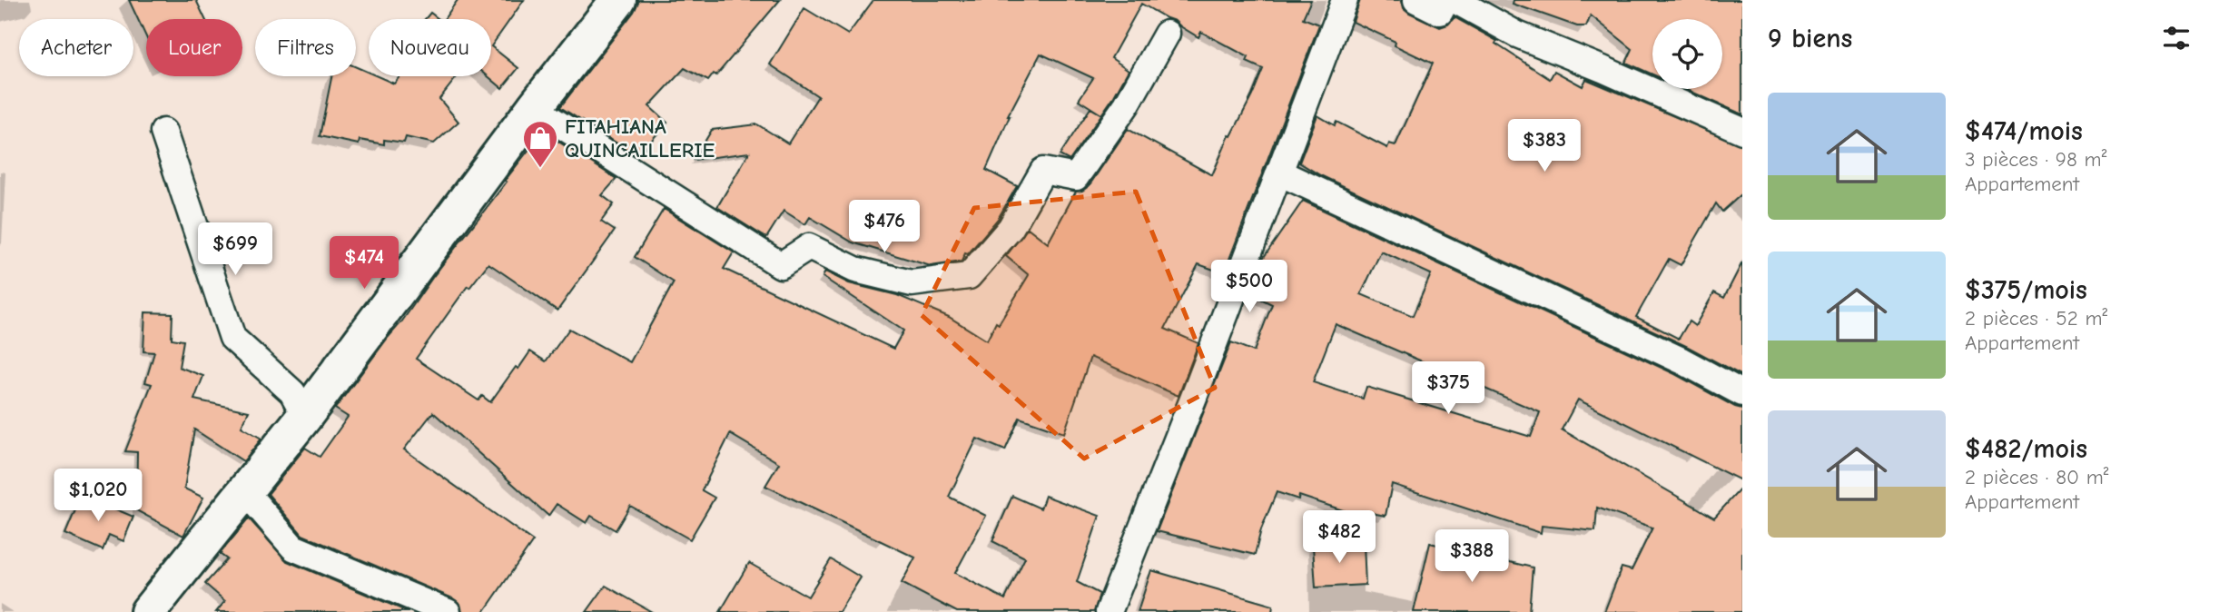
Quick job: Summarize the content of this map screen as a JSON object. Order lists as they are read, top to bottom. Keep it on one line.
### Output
{"places":{"shop":["FITAHIANA QUINCAILLERIE"]},"page":{"heading":"9 biens","chip":["Acheter","Louer","Filtres","Nouveau"],"list":[{"name":"$474/mois","note":"3 pièces · 98 m² · Appartement"},{"name":"$375/mois","note":"2 pièces · 52 m² · Appartement"},{"name":"$482/mois","note":"2 pièces · 80 m² · Appartement"}],"price":["$383","$476","$699","$474","$500","$375","$1,020","$482","$388"]}}
